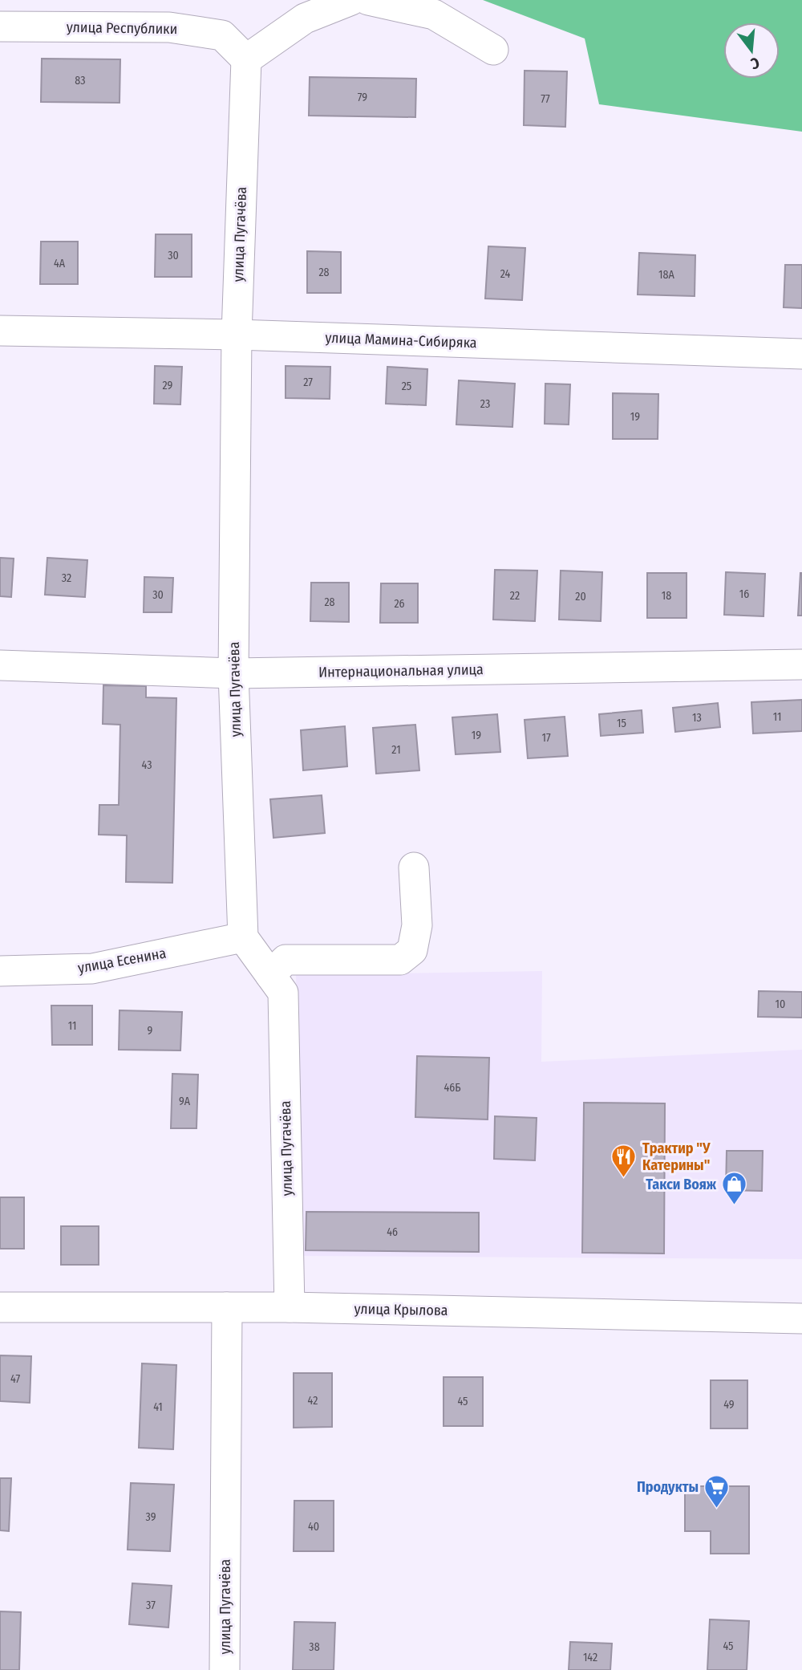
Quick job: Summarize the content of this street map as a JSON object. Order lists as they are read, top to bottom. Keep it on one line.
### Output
{"streets":{"street":["улица Республики","улица Пугачёва","улица Мамина-Сибиряка","Интернациональная улица","улица Есенина","улица Крылова"]},"crossings":[["улица Республики","улица Пугачёва"],["улица Пугачёва","улица Мамина-Сибиряка"],["улица Пугачёва","Интернациональная улица"],["улица Пугачёва","улица Есенина"],["улица Пугачёва","улица Крылова"]],"places":{"restaurant":["Трактир \"У Катерины\""],"shop":["Такси Вояж"],"supermarket":["Продукты"]},"house_numbers":["83","79","77","30","4А","28","24","18А","27","29","25","23","19","32","16","30","22","18","20","28","26","11","13","15","19","17","21","43","10","11","9","46Б","9А","46","47","42","45","49","41","39","40","37","45","38","142"],"north":"bottom"}
